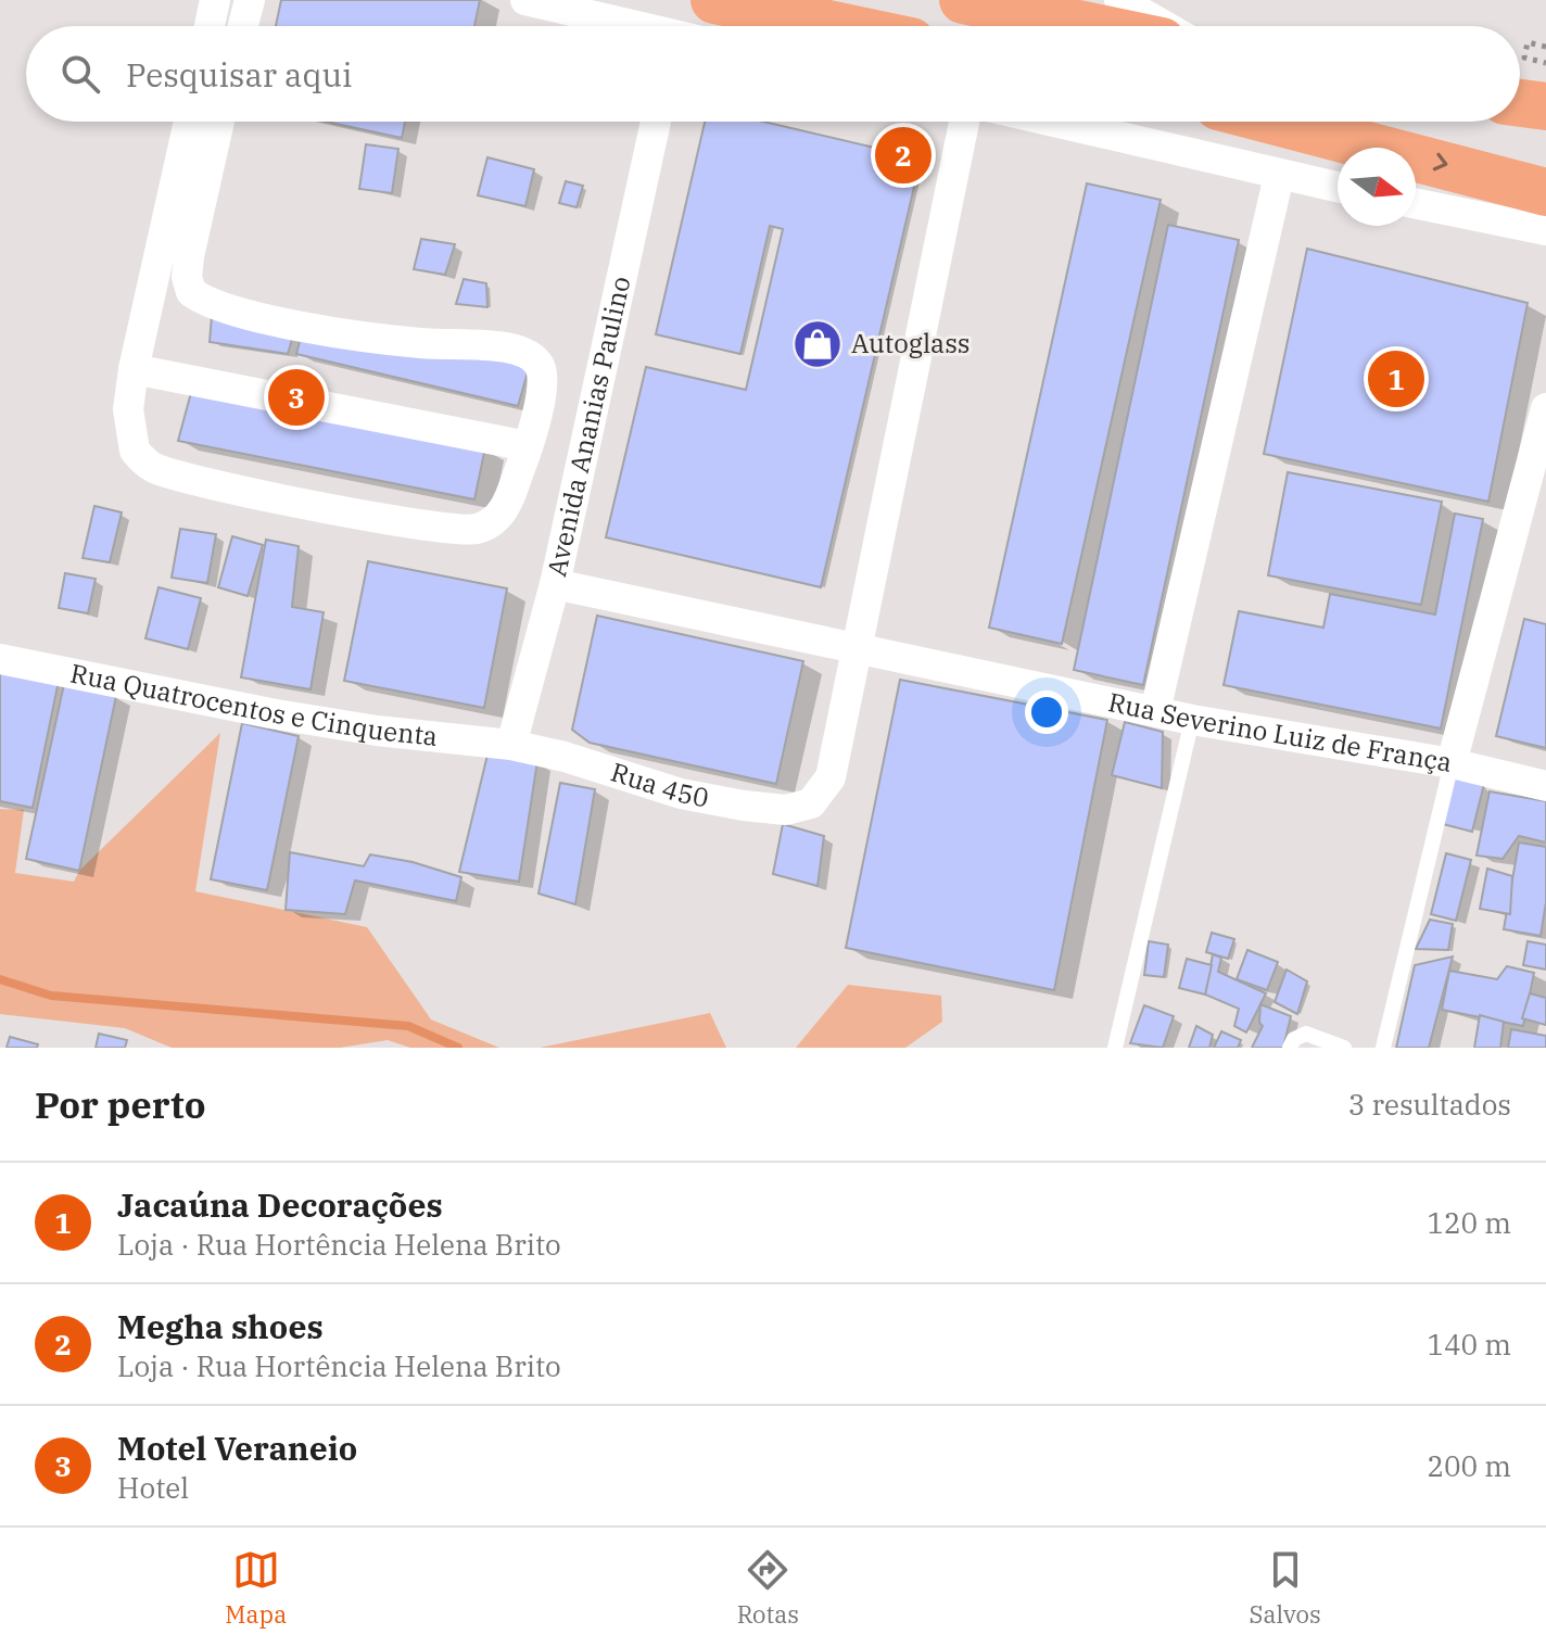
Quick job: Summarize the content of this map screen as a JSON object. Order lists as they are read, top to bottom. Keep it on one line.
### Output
{"streets":{"street":["Avenida Ananias Paulino","Rua Quatrocentos e Cinquenta","Rua Severino Luiz de França","Rua 450"]},"crossings":[["Avenida Ananias Paulino","Rua Quatrocentos e Cinquenta"],["Avenida Ananias Paulino","Rua Severino Luiz de França"],["Avenida Ananias Paulino","Rua 450"],["Rua Quatrocentos e Cinquenta","Rua 450"],["Rua Severino Luiz de França","Rua 450"]],"places":{"shop":["Autoglass"]},"north":"right","page":{"search":"Pesquisar aqui","pins":["2","1","3"],"heading":["Por perto","3 resultados"],"list":[{"mark":"1","name":"Jacaúna Decorações","note":"Loja · Rua Hortência Helena Brito","value":"120 m"},{"mark":"2","name":"Megha shoes","note":"Loja · Rua Hortência Helena Brito","value":"140 m"},{"mark":"3","name":"Motel Veraneio","note":"Hotel","value":"200 m"}],"nav":["Mapa","Rotas","Salvos"]}}
